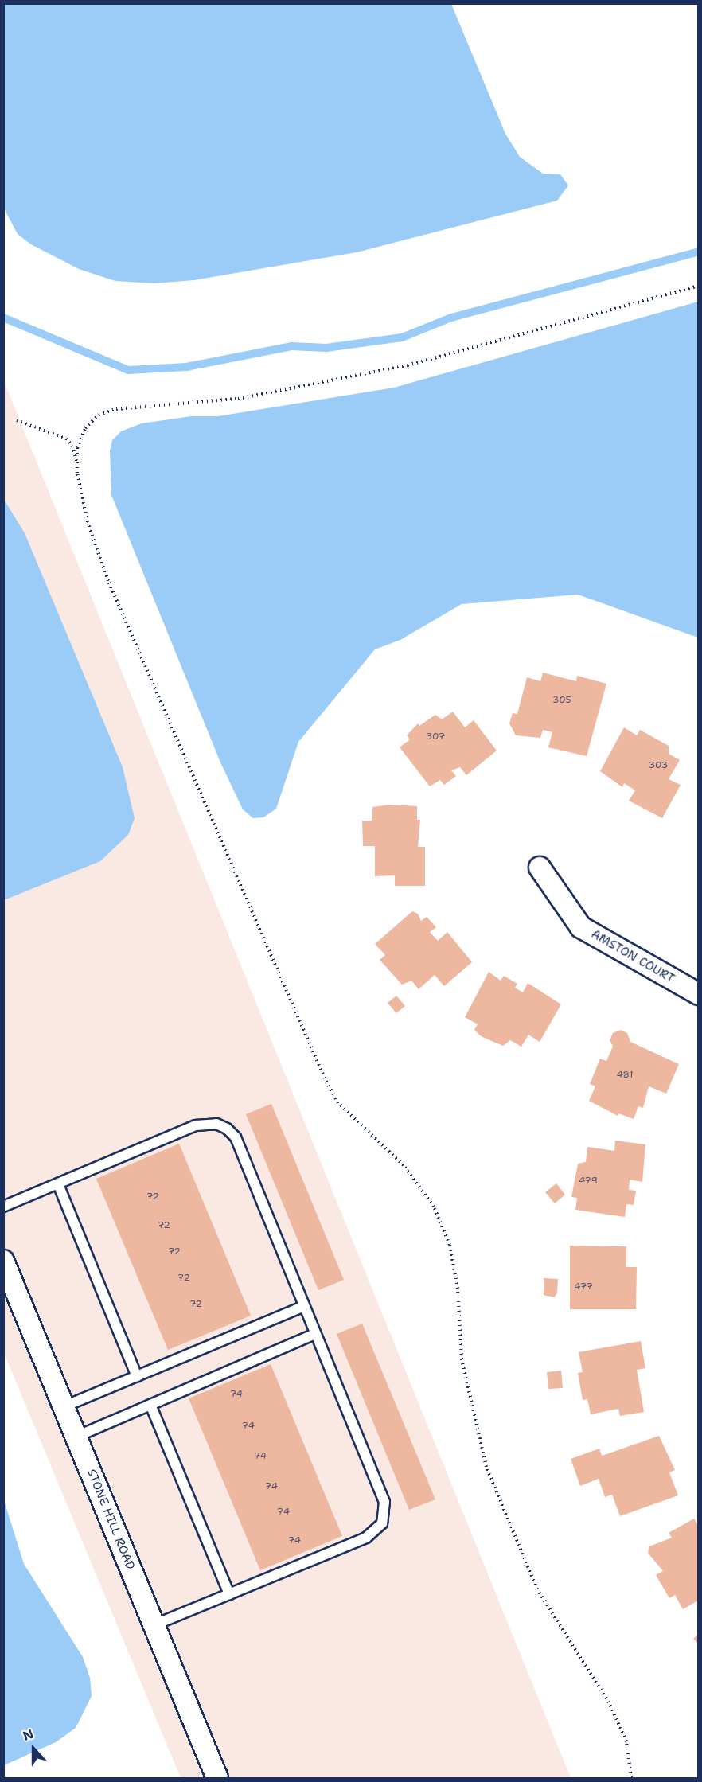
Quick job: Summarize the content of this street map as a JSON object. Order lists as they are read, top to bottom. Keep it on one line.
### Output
{"streets":{"street":["AMSTON COURT","STONE HILL ROAD"]},"house_numbers":["305","307","303","481","479","72","72","72","72","477","72","74","74","74","74","74","74"],"north":"top"}
